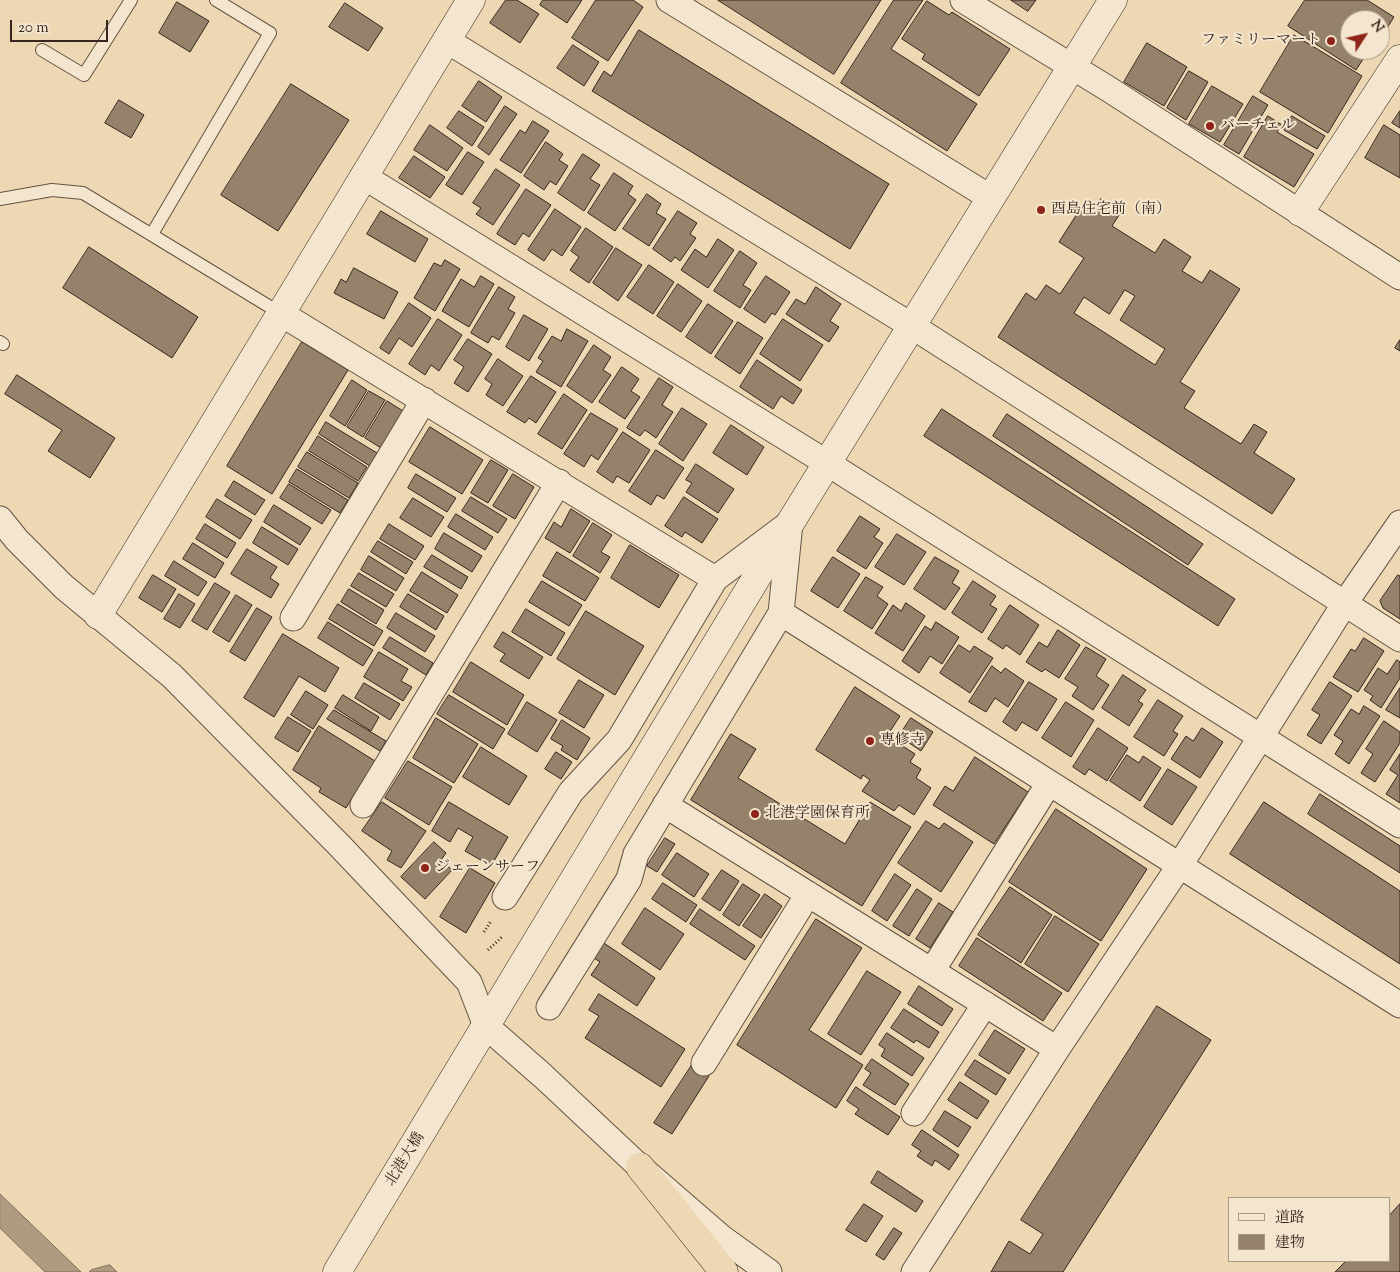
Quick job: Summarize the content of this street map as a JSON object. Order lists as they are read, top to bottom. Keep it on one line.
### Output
{"streets":{"street":["北港大橋"]},"places":["ファミリーマート","バーチェル","酉島住宅前（南）","専修寺","北港学園保育所","ジェーンサーフ"],"legend":["道路","建物"],"scale_bar":"20 m","north":"top right"}
